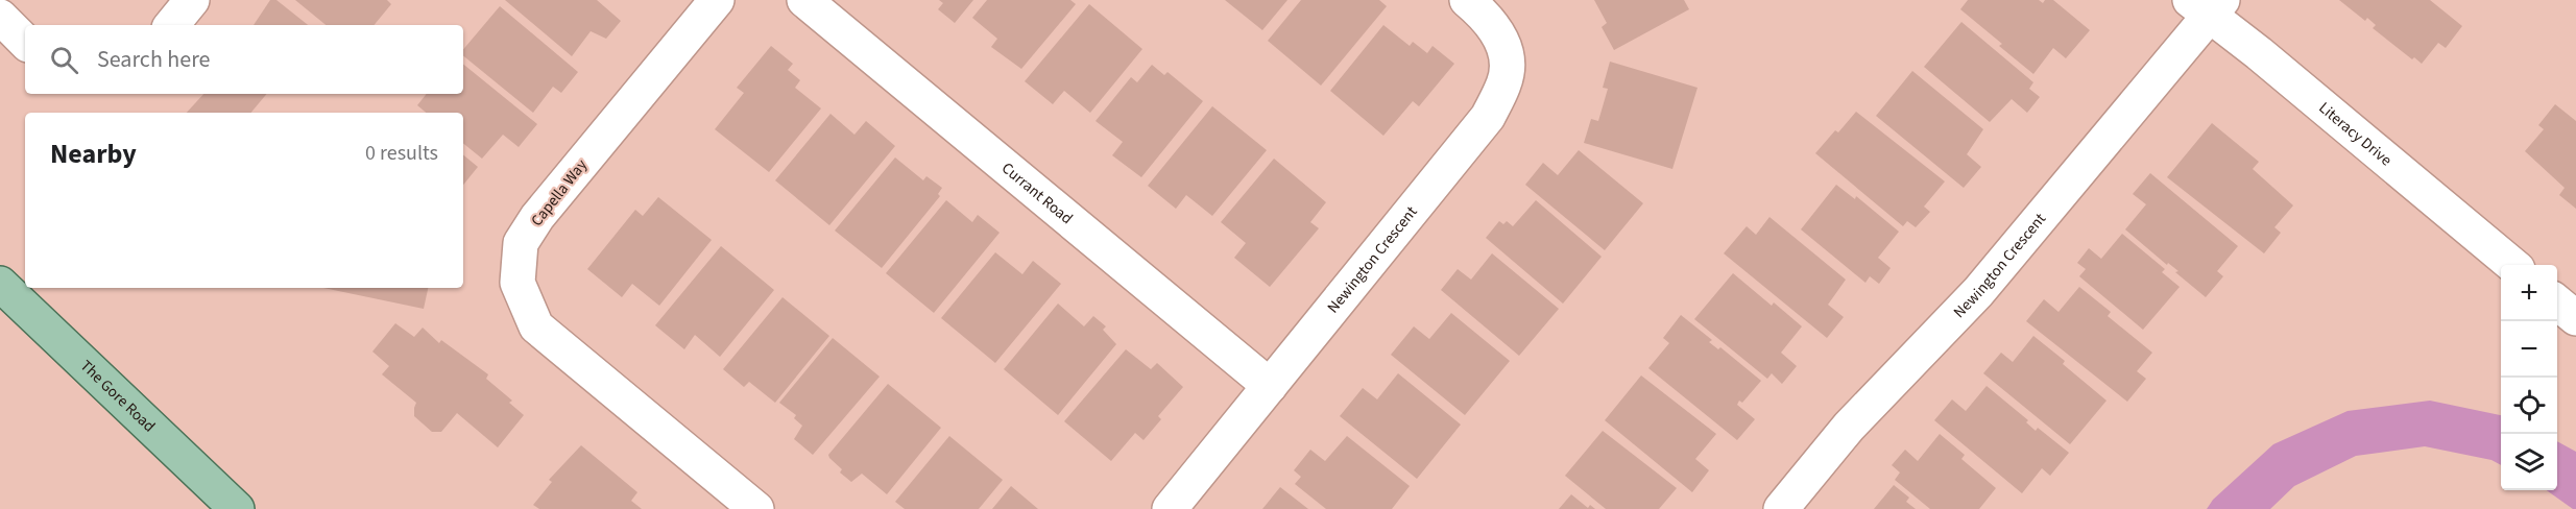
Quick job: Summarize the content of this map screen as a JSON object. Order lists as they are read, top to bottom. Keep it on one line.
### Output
{"streets":{"main road":["The Gore Road"],"street":["Literacy Drive","Capella Way","Currant Road","Newington Crescent"]},"crossings":[["Literacy Drive","Newington Crescent"],["Currant Road","Newington Crescent"]],"page":{"search":"Search here","heading":["Nearby","0 results"],"map_buttons":["+","−"]}}
